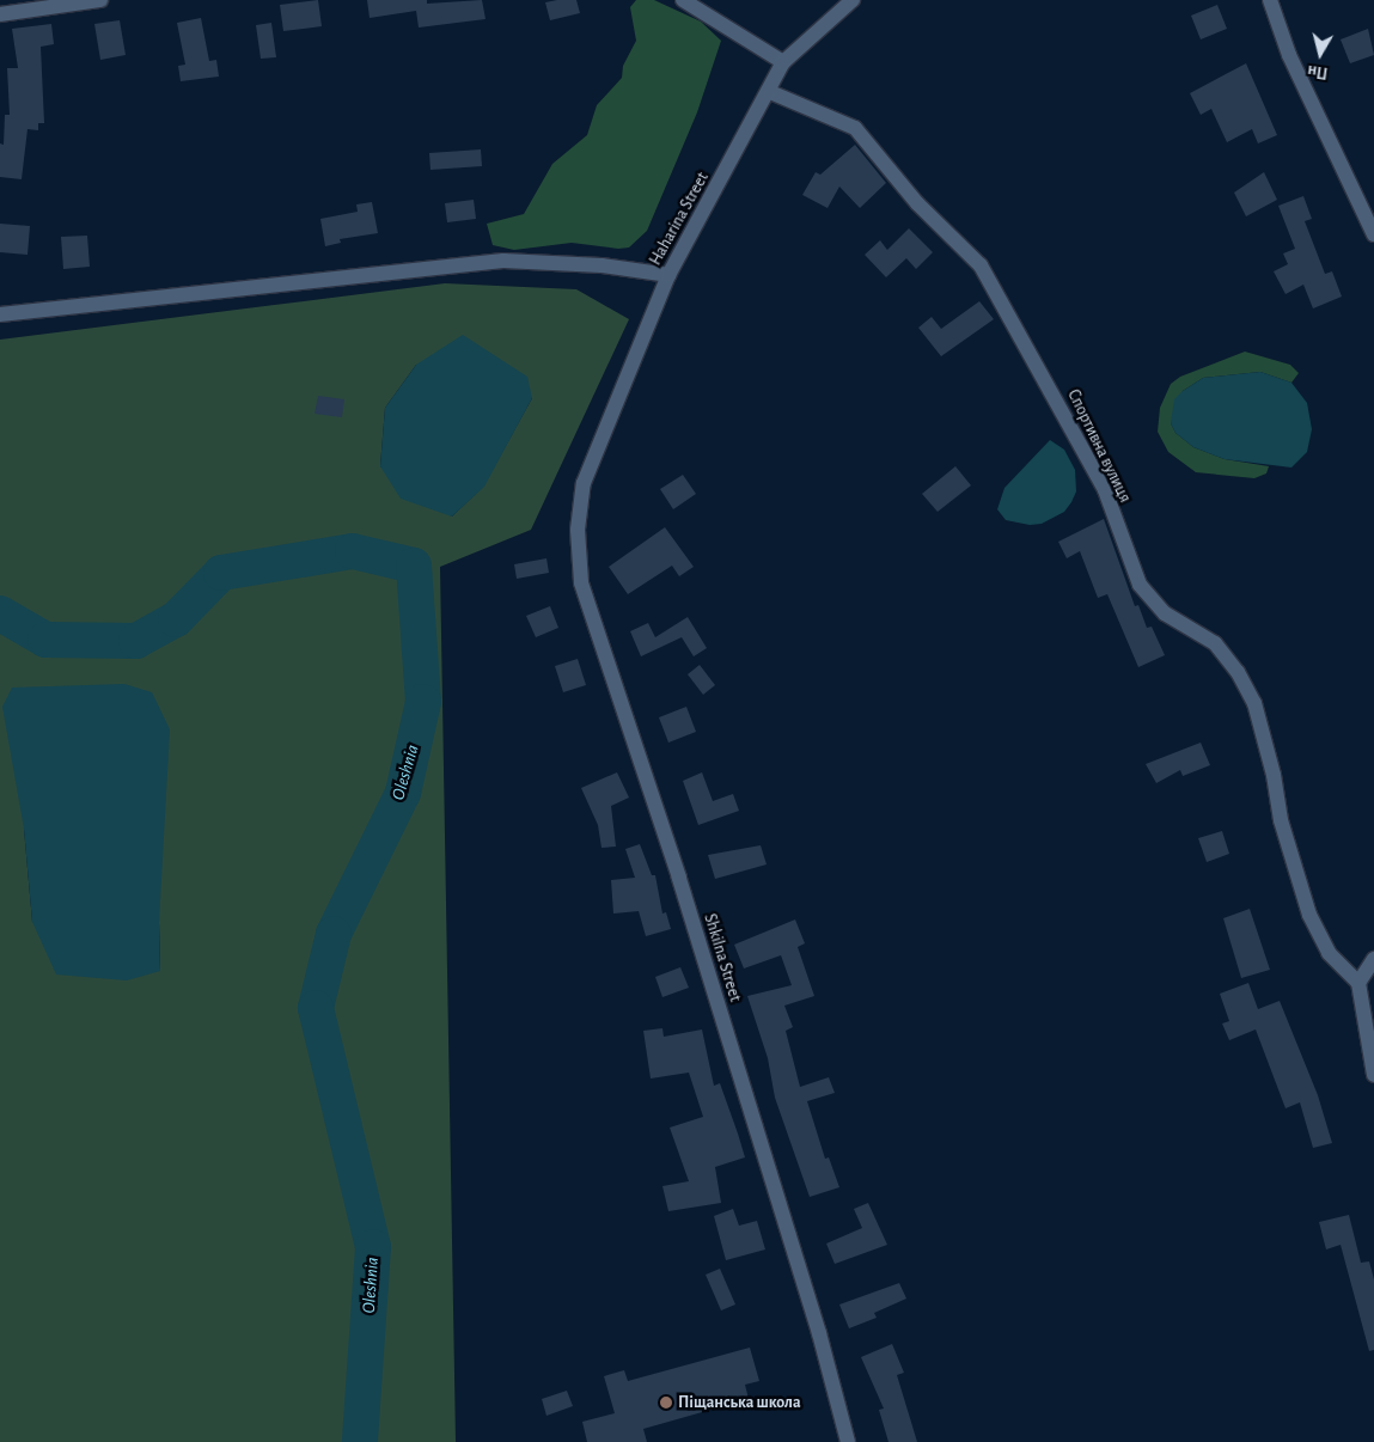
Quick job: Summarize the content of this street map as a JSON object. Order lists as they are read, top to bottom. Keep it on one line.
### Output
{"streets":{"street":["Haharina Street","Спортивна вулиця","Shkilna Street"]},"crossings":[["Haharina Street","Спортивна вулиця"],["Haharina Street","Shkilna Street"]],"water":["Oleshnia"],"places":["Піщанська школа"],"north":"bottom"}
